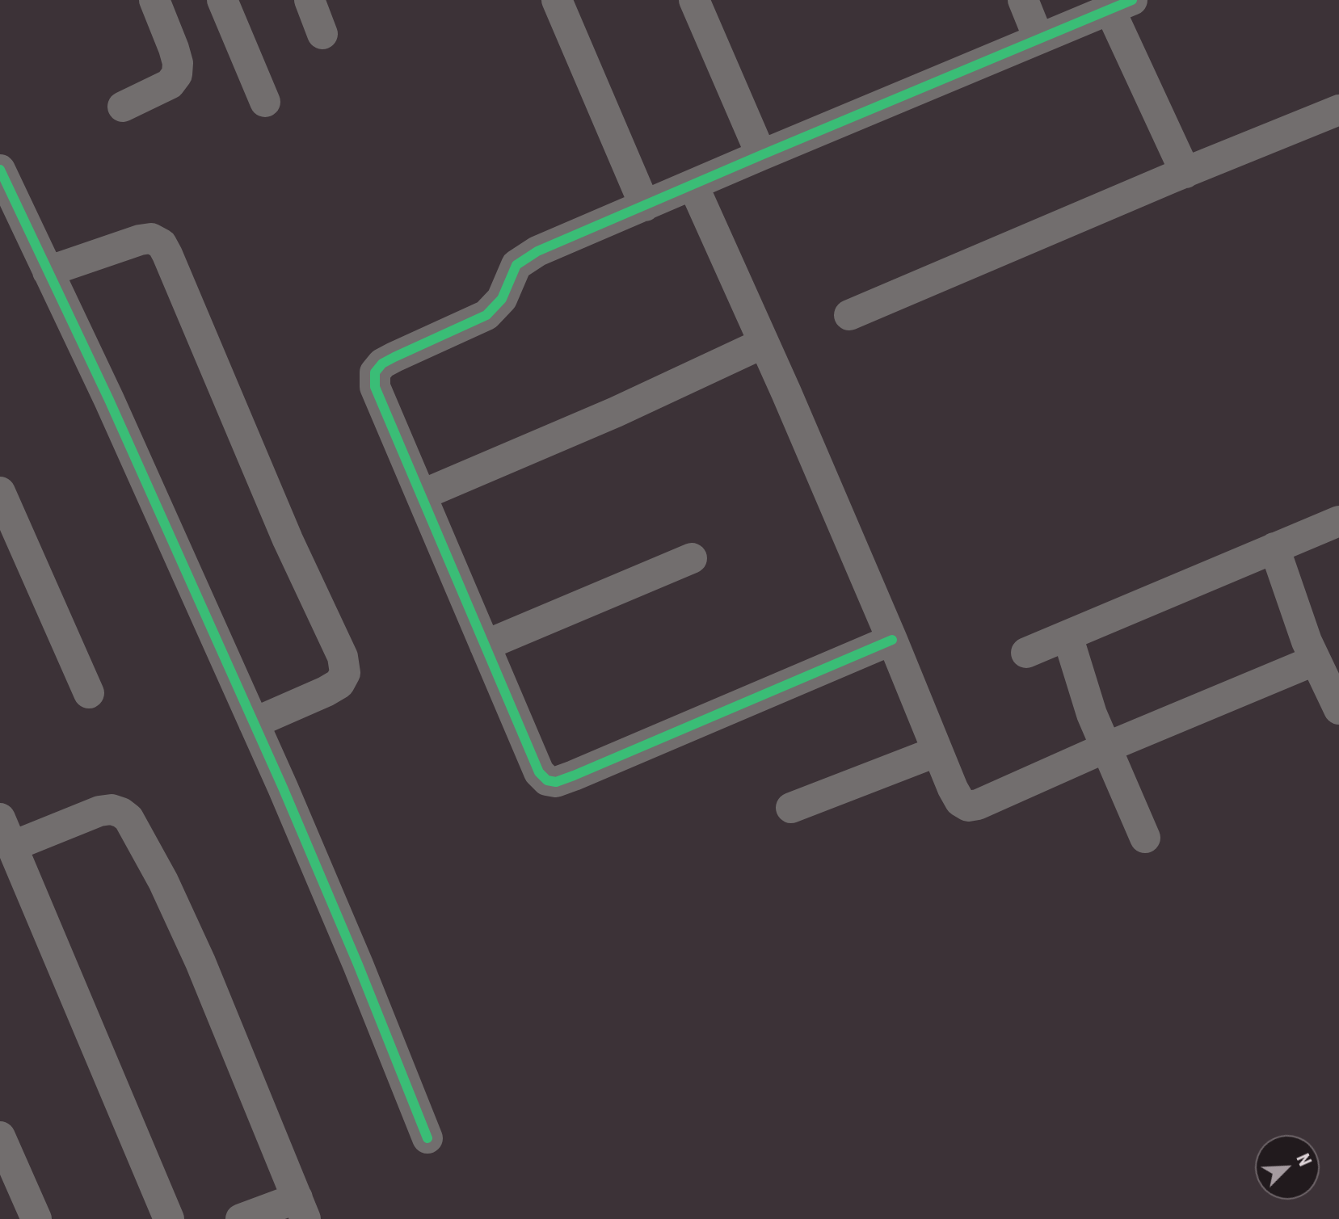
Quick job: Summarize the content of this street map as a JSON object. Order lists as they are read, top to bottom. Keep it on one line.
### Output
{"north":"top right"}
